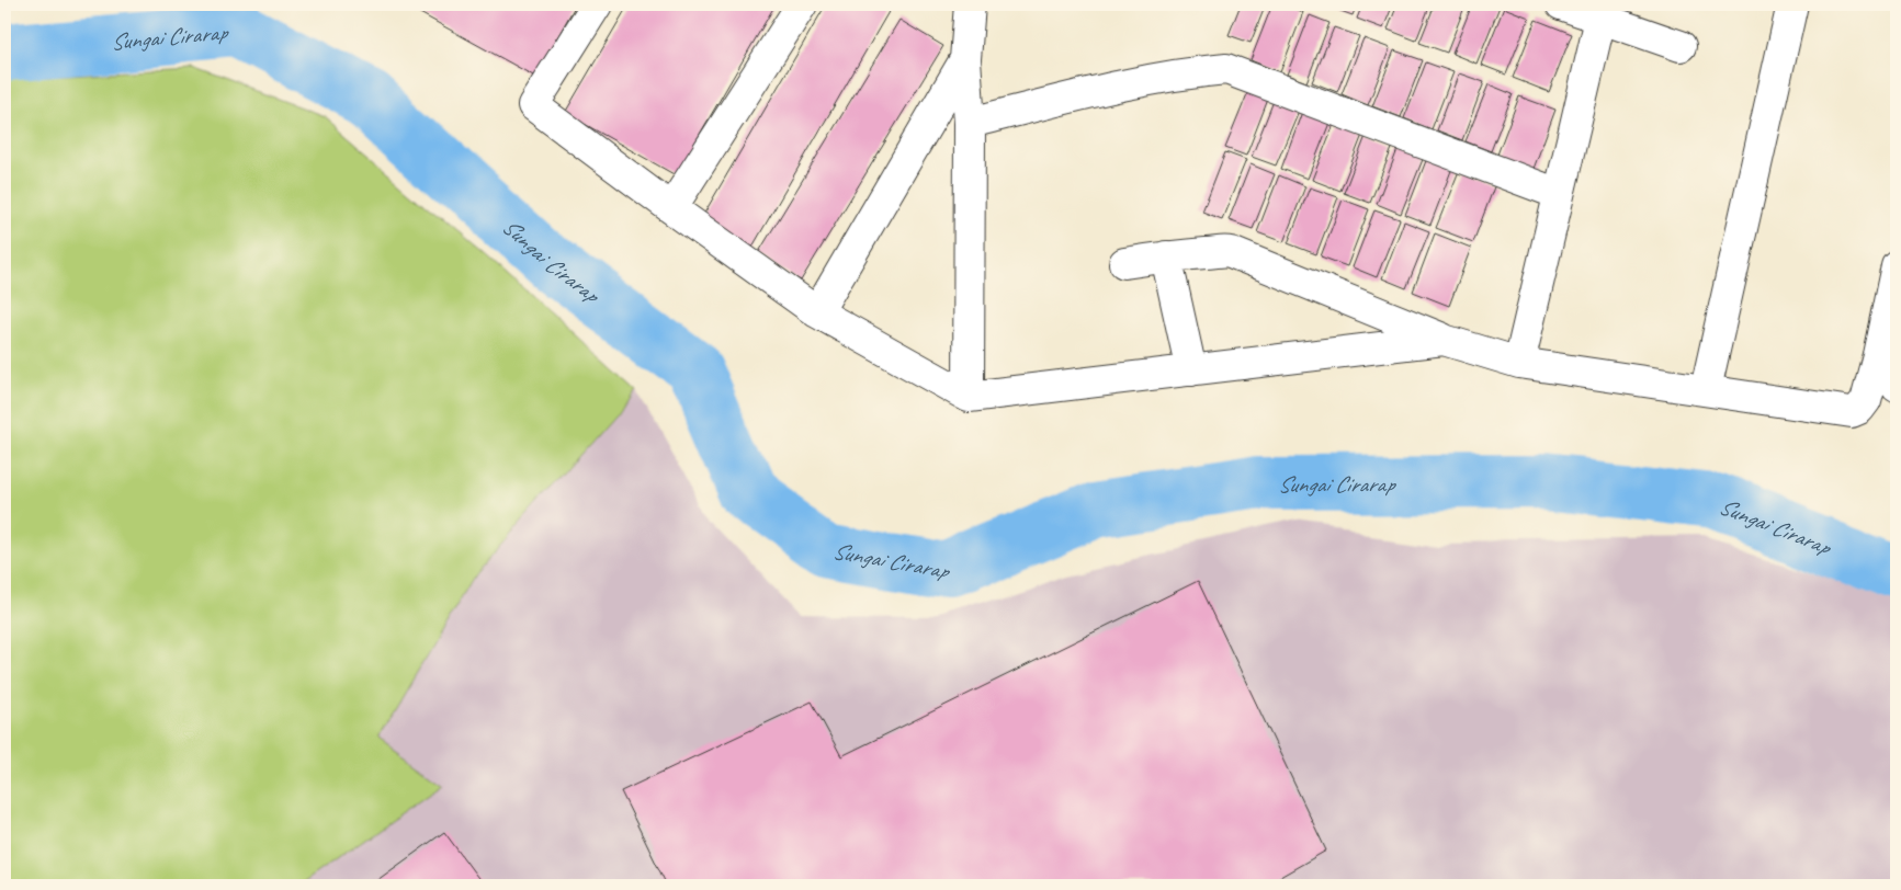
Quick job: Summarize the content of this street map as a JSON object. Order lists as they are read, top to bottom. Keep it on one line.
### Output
{"water":["Sungai Cirarap"]}
